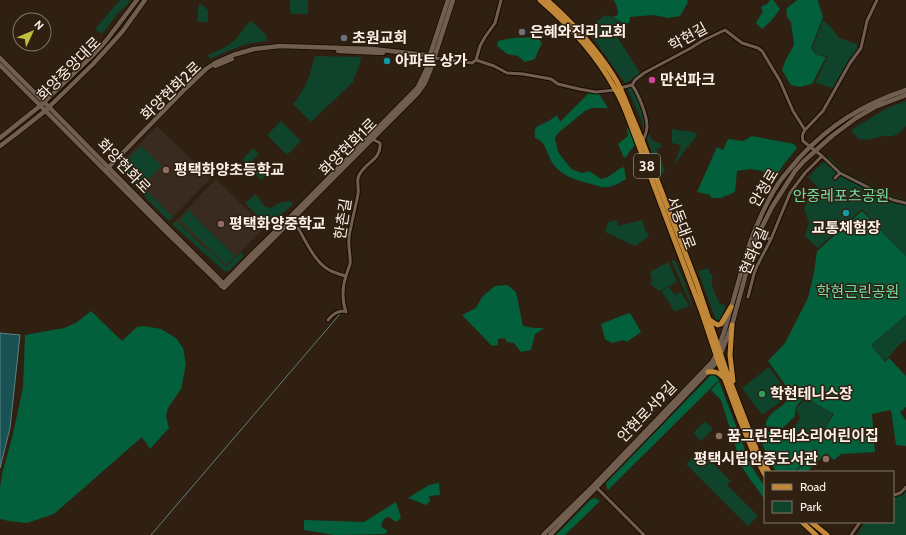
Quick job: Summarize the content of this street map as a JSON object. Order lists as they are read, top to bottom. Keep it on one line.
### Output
{"streets":{"main road":["38","서동대로"],"street":["학현길","화양중앙대로","화양현화2로","화양현화1로","화양현화로","안청로","한촌길","현화6길","안현로서9길"]},"crossings":[["학현길","안청로"],["학현길","서동대로"],["학현길","현화6길"],["화양중앙대로","화양현화로"],["화양현화2로","화양현화1로"],["화양현화2로","화양현화로"],["화양현화1로","화양현화로"],["화양현화1로","한촌길"],["안청로","서동대로"],["안청로","안현로서9길"],["서동대로","안현로서9길"]],"parks":["안중레포츠공원","학현근린공원"],"places":["은혜와진리교회","초원교회","아파트 상가","만선파크","평택화양초등학교","교통체험장","평택화양중학교","학현테니스장","꿈그린몬테소리어린이집","평택시립안중도서관"],"legend":["Road","Park"],"north":"top right"}
